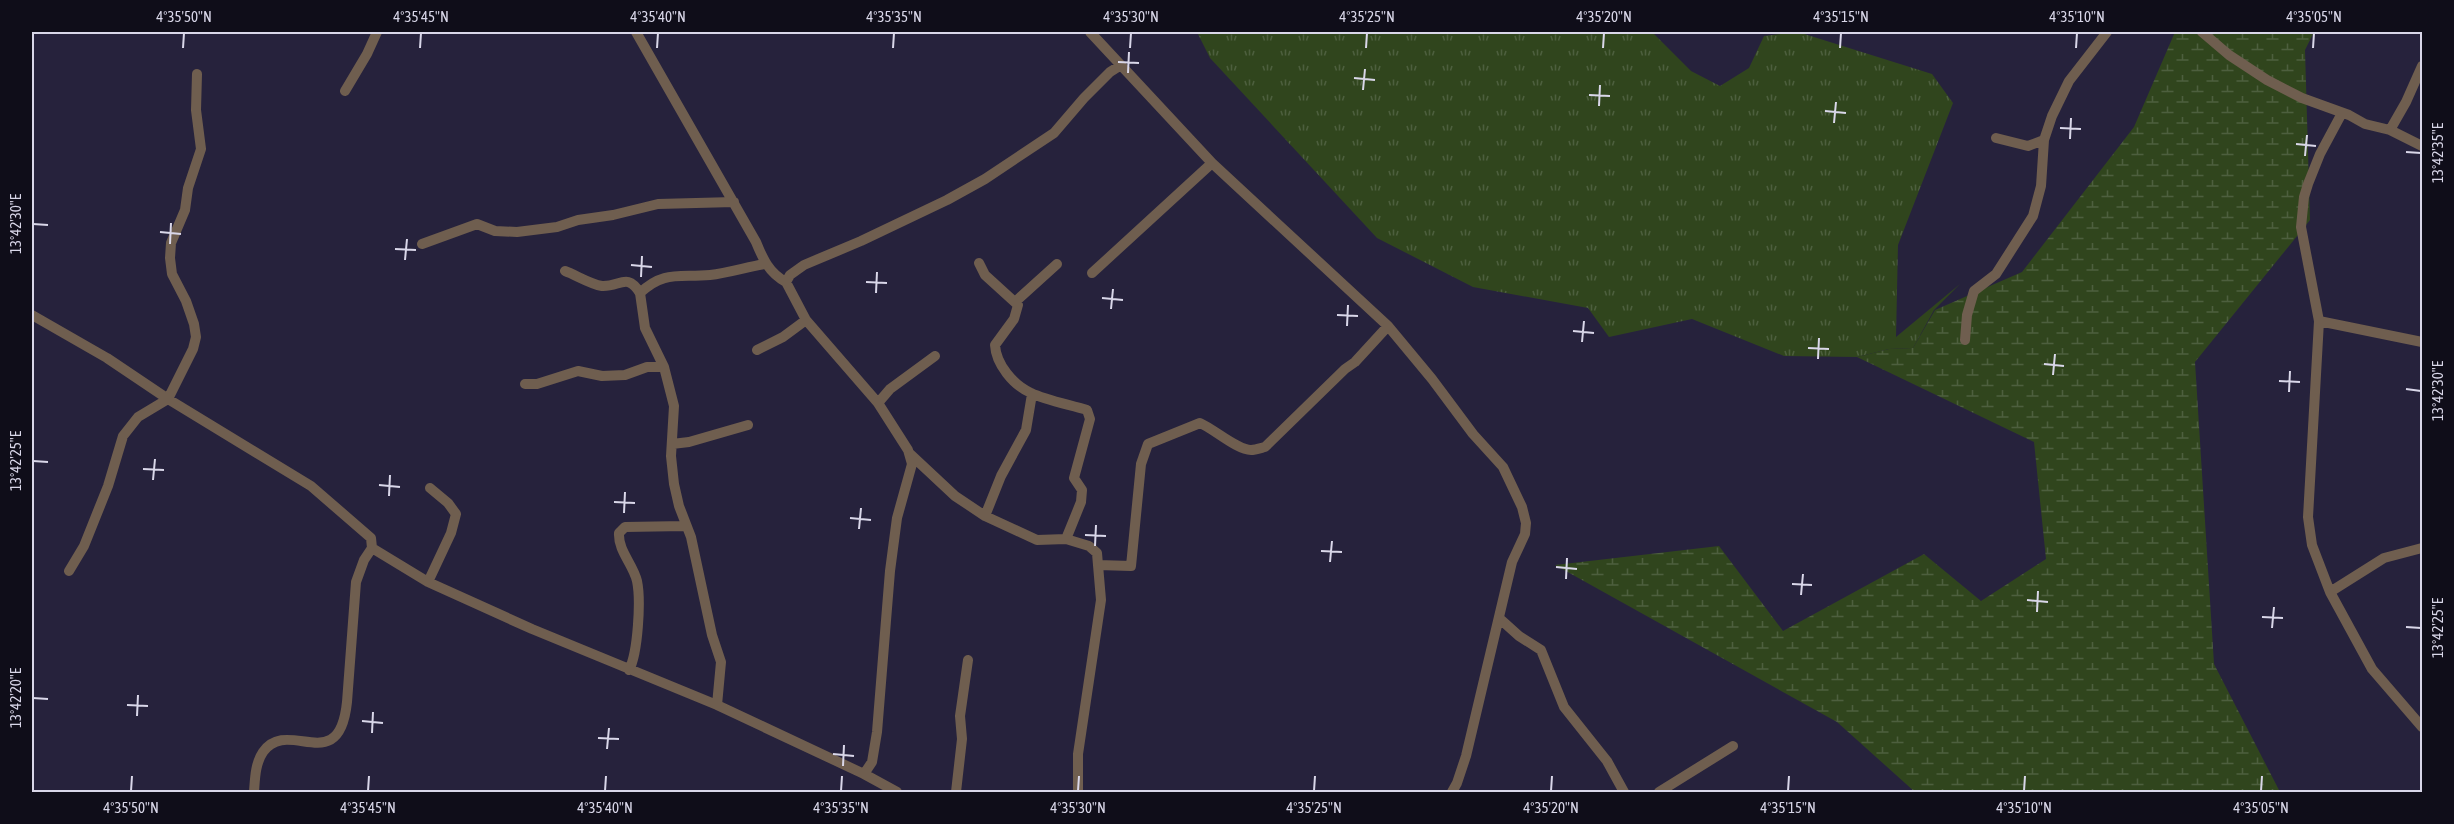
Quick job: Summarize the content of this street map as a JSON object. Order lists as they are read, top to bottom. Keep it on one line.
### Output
{"coordinates":["4°35'50\"N","4°35'45\"N","4°35'40\"N","4°35'35\"N","4°35'30\"N","4°35'25\"N","4°35'20\"N","4°35'15\"N","4°35'10\"N","4°35'05\"N","13°42'35\"E","13°42'30\"E","13°42'25\"E","13°42'20\"E"]}
